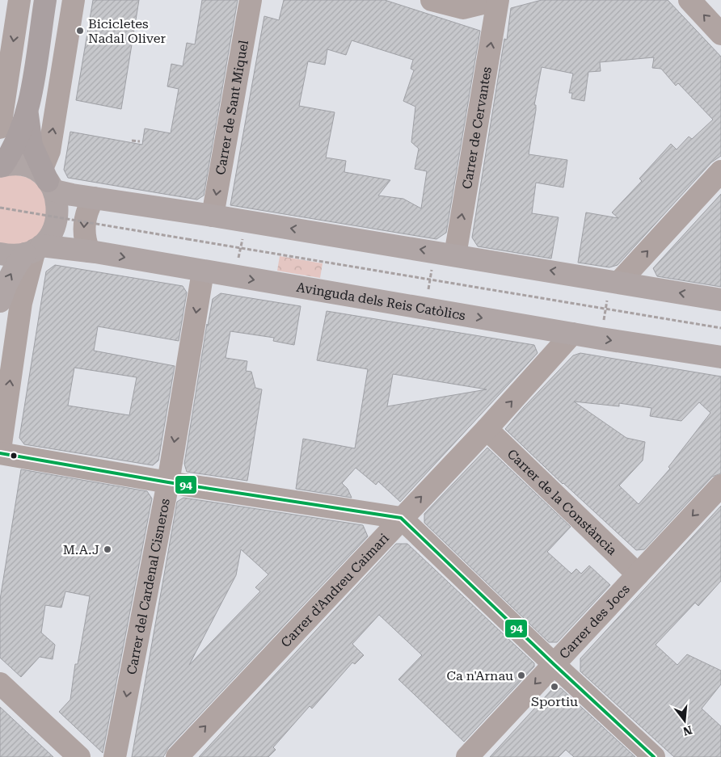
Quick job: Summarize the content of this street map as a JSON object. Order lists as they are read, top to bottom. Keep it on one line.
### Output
{"streets":{"main road":["Avinguda dels Reis Catòlics"],"street":["Carrer de Sant Miquel","Carrer de Cervantes","Carrer de la Constància","Carrer del Cardenal Cisneros","Carrer d'Andreu Caimari","Carrer des Jocs"]},"crossings":[["Avinguda dels Reis Catòlics","Carrer del Cardenal Cisneros"],["Avinguda dels Reis Catòlics","Carrer d'Andreu Caimari"],["Carrer de la Constància","Carrer d'Andreu Caimari"],["Carrer de la Constància","Carrer des Jocs"]],"one_way":["Carrer de Cervantes","Carrer d'Andreu Caimari","Carrer des Jocs"],"places":["Bicicletes Nadal Oliver","M.A.J","Ca n'Arnau","Sportiu"],"lines":["transit line 94"],"north":"bottom"}
